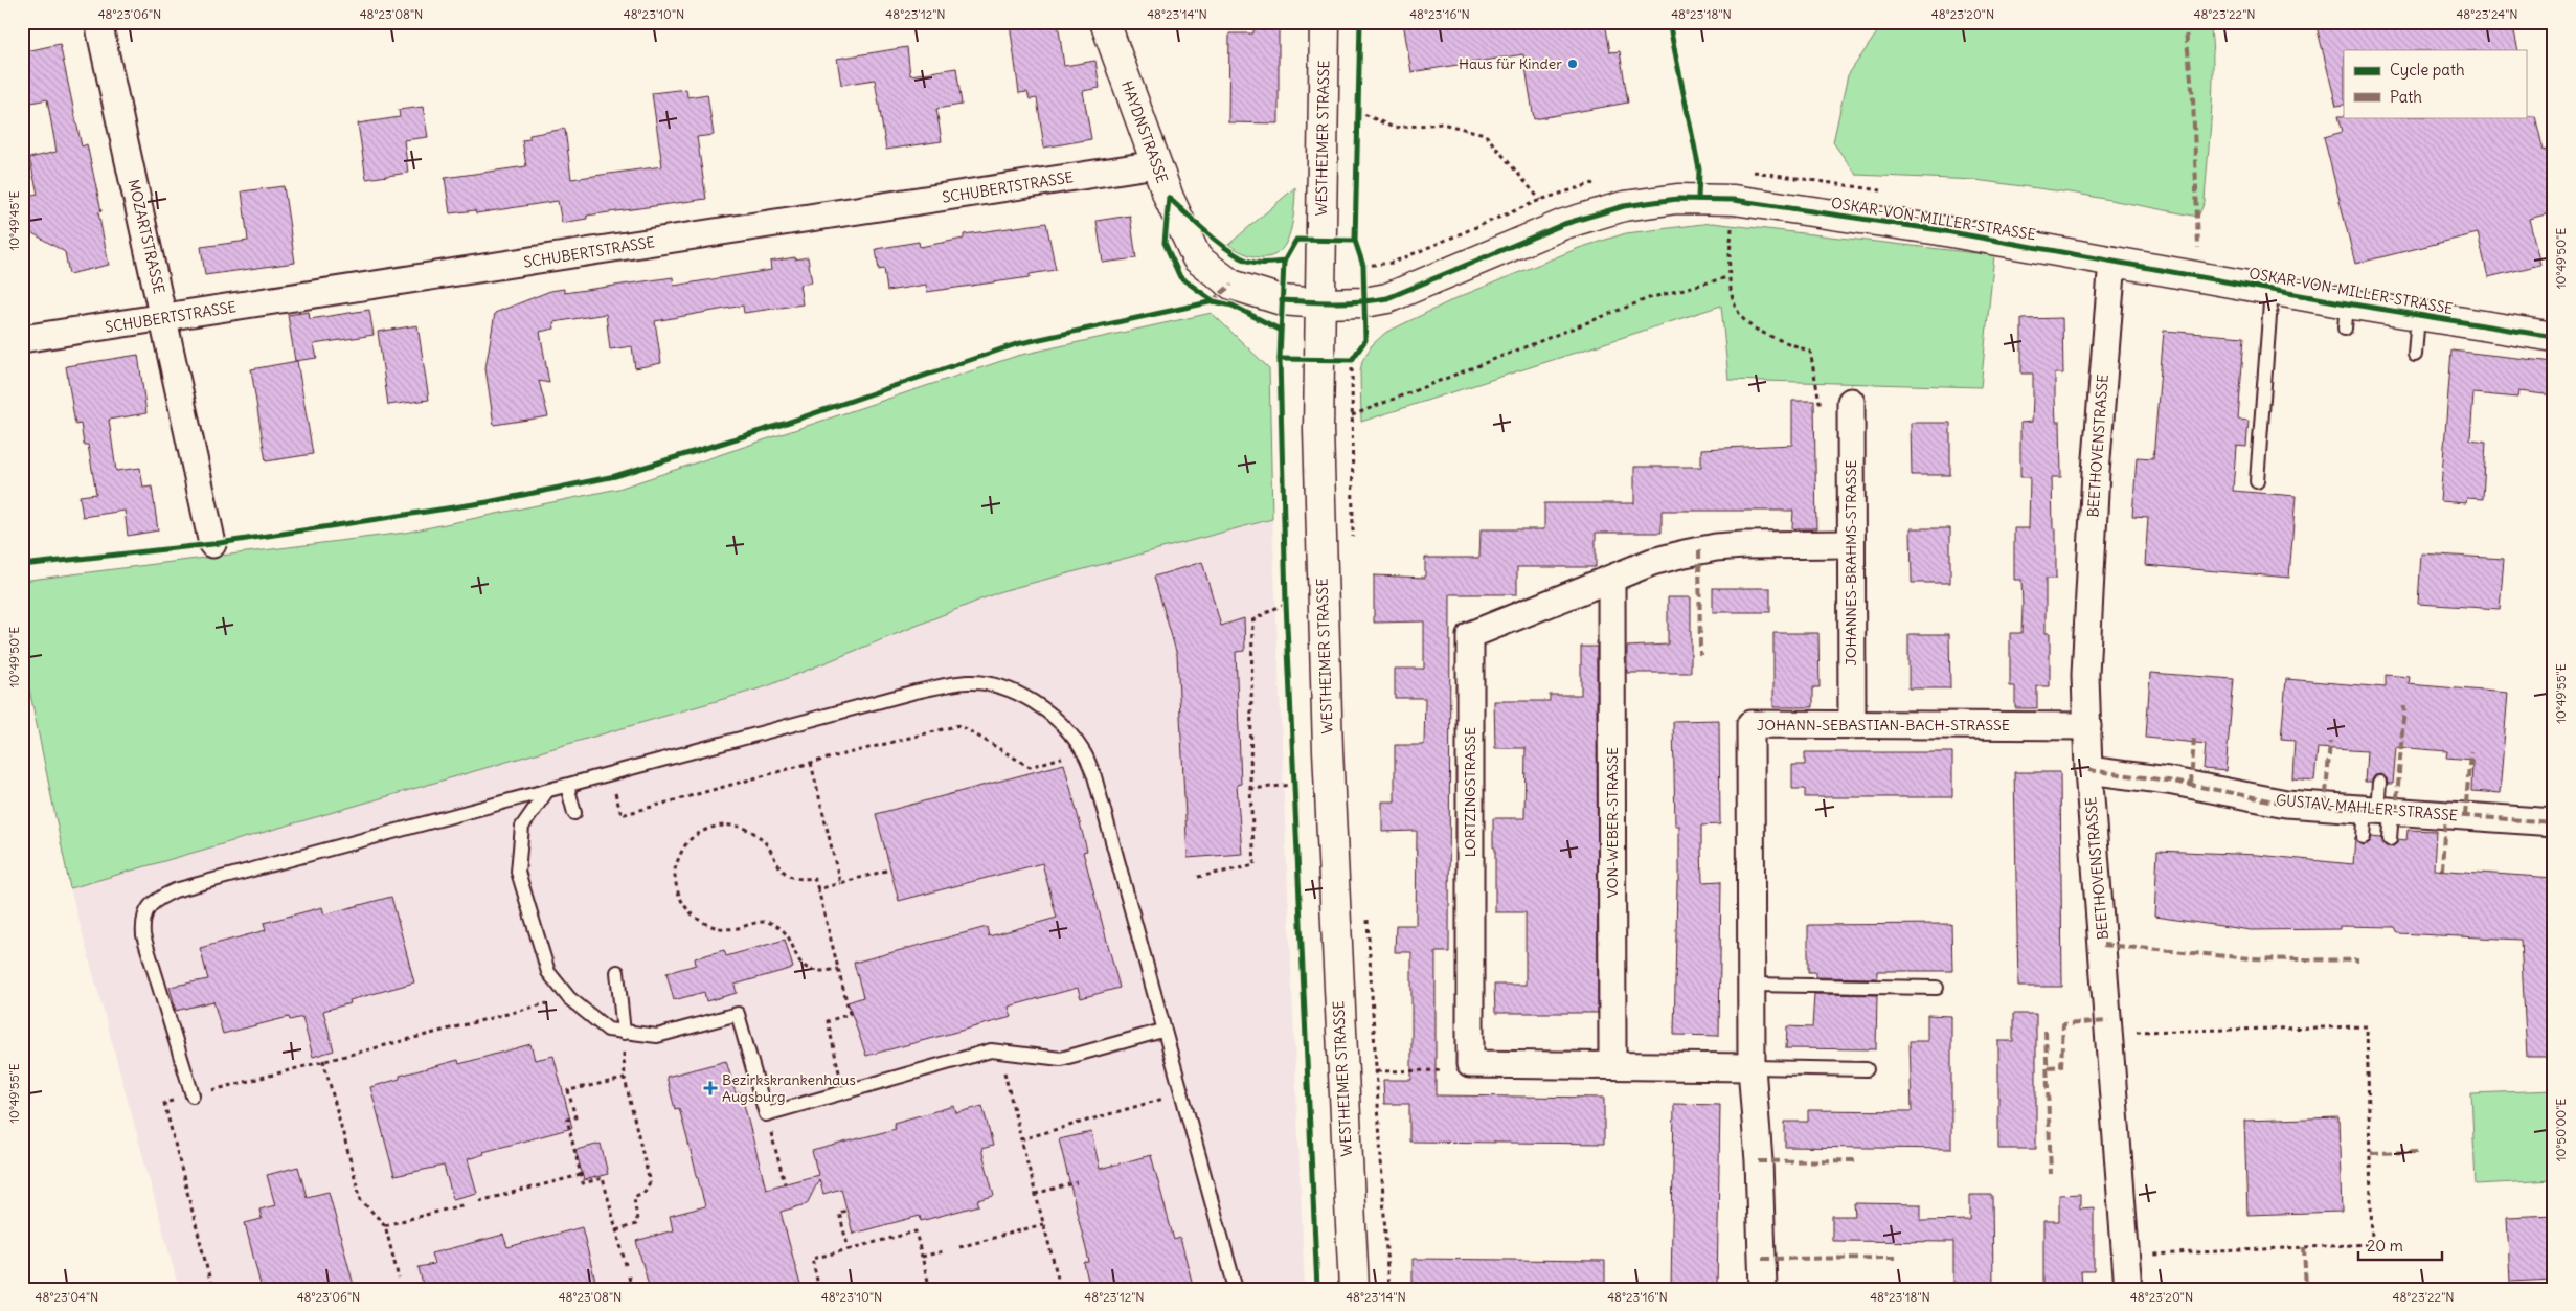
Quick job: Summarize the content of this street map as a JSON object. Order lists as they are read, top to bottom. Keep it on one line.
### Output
{"streets":{"street":["HAYDNSTRASSE","WESTHEIMER STRASSE","SCHUBERTSTRASSE","OSKAR-VON-MILLER-STRASSE","MOZARTSTRASSE","BEETHOVENSTRASSE","JOHANNES-BRAHMS-STRASSE","JOHANN-SEBASTIAN-BACH-STRASSE","LORTZINGSTRASSE","GUSTAV-MAHLER-STRASSE","VON-WEBER-STRASSE"]},"crossings":[["HAYDNSTRASSE","WESTHEIMER STRASSE"],["HAYDNSTRASSE","SCHUBERTSTRASSE"],["HAYDNSTRASSE","OSKAR-VON-MILLER-STRASSE"],["WESTHEIMER STRASSE","OSKAR-VON-MILLER-STRASSE"],["SCHUBERTSTRASSE","MOZARTSTRASSE"],["OSKAR-VON-MILLER-STRASSE","BEETHOVENSTRASSE"],["BEETHOVENSTRASSE","JOHANN-SEBASTIAN-BACH-STRASSE"],["BEETHOVENSTRASSE","GUSTAV-MAHLER-STRASSE"],["JOHANNES-BRAHMS-STRASSE","JOHANN-SEBASTIAN-BACH-STRASSE"],["JOHANNES-BRAHMS-STRASSE","LORTZINGSTRASSE"],["LORTZINGSTRASSE","VON-WEBER-STRASSE"]],"places":{"other":["Haus für Kinder"],"health":["Bezirkskrankenhaus Augsburg"]},"legend":["Cycle path","Path"],"scale_bar":"20 m","coordinates":["48°23'06\"N","48°23'08\"N","48°23'10\"N","48°23'12\"N","48°23'14\"N","48°23'16\"N","48°23'18\"N","48°23'20\"N","48°23'22\"N","48°23'24\"N","10°49'45\"E","10°49'50\"E","10°49'55\"E","10°50'00\"E","48°23'04\"N"]}
